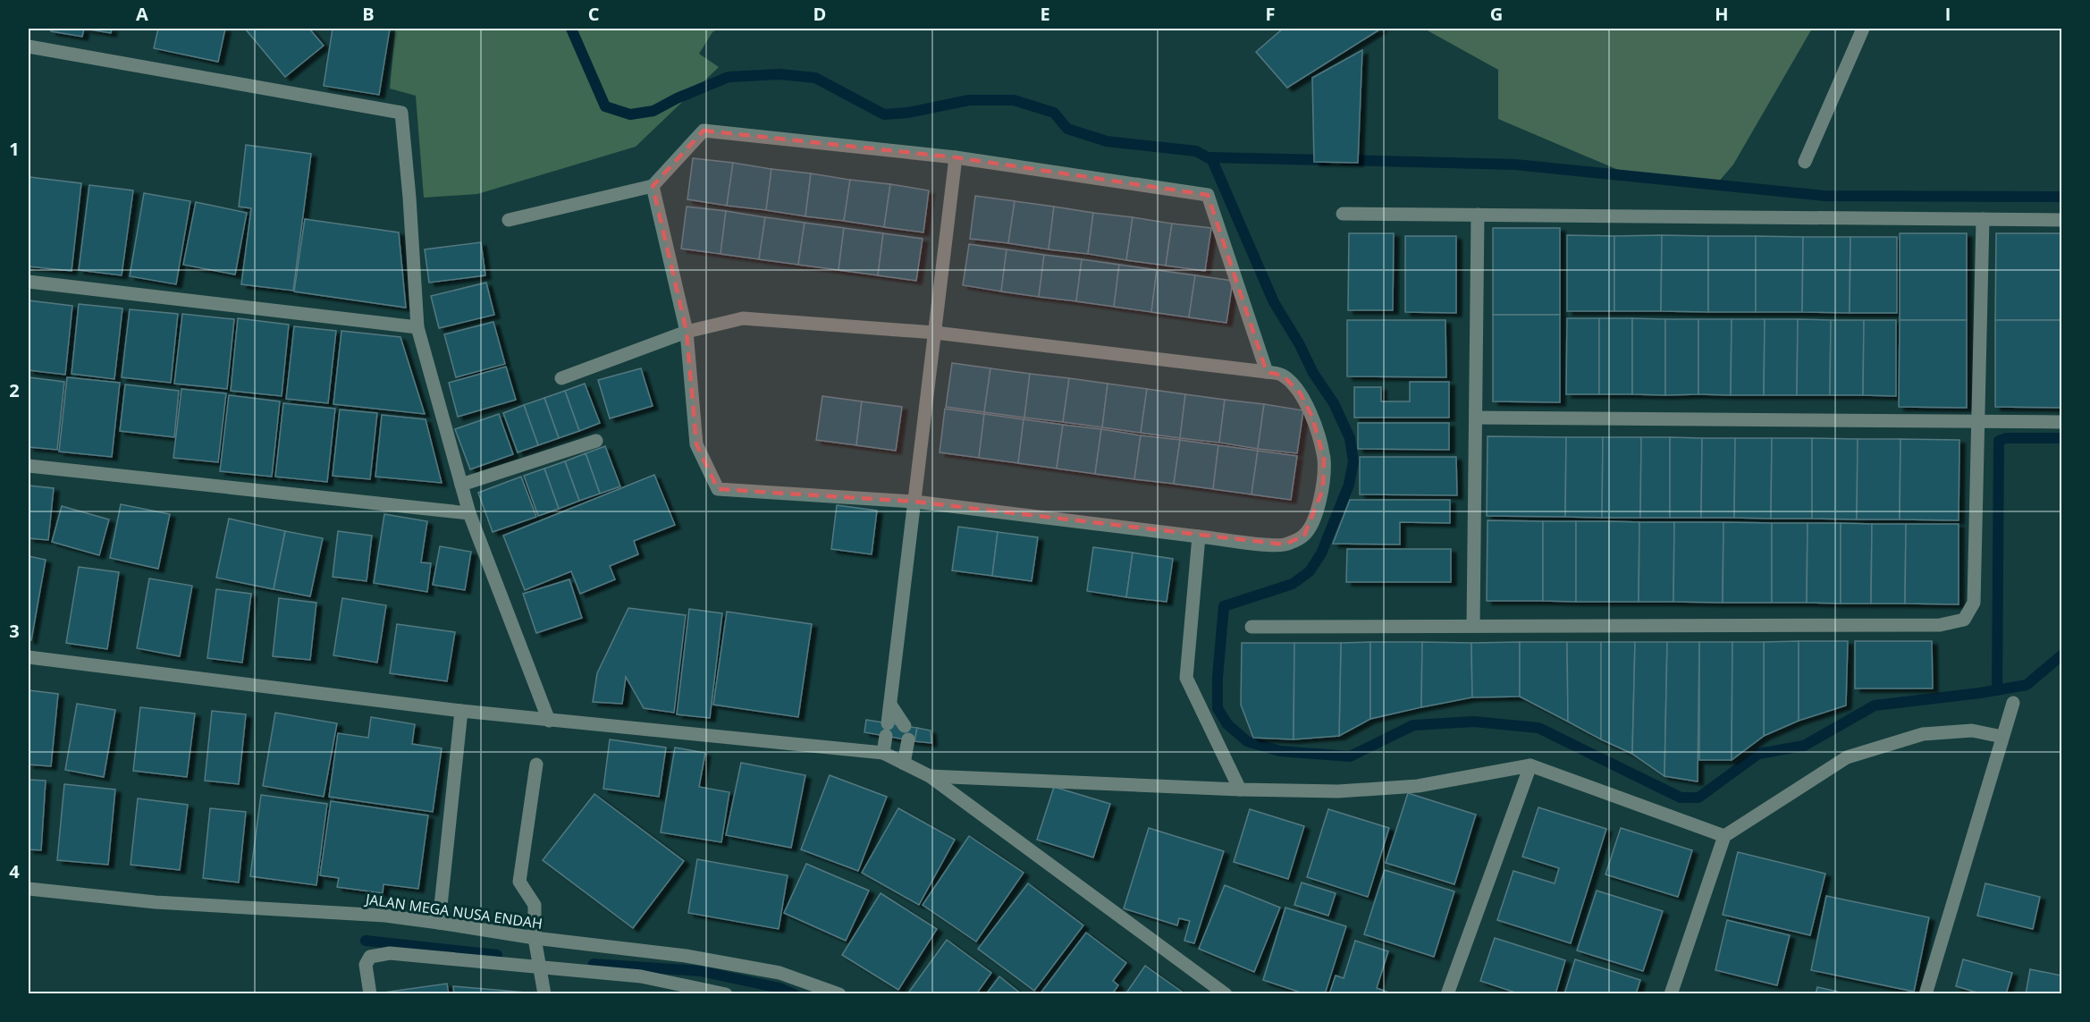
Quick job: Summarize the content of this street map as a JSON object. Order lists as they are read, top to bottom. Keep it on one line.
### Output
{"streets":{"street":["JALAN MEGA NUSA ENDAH"]},"grid":{"columns":["A","B","C","D","E","F","G","H","I"],"rows":["1","2","3","4"]}}
